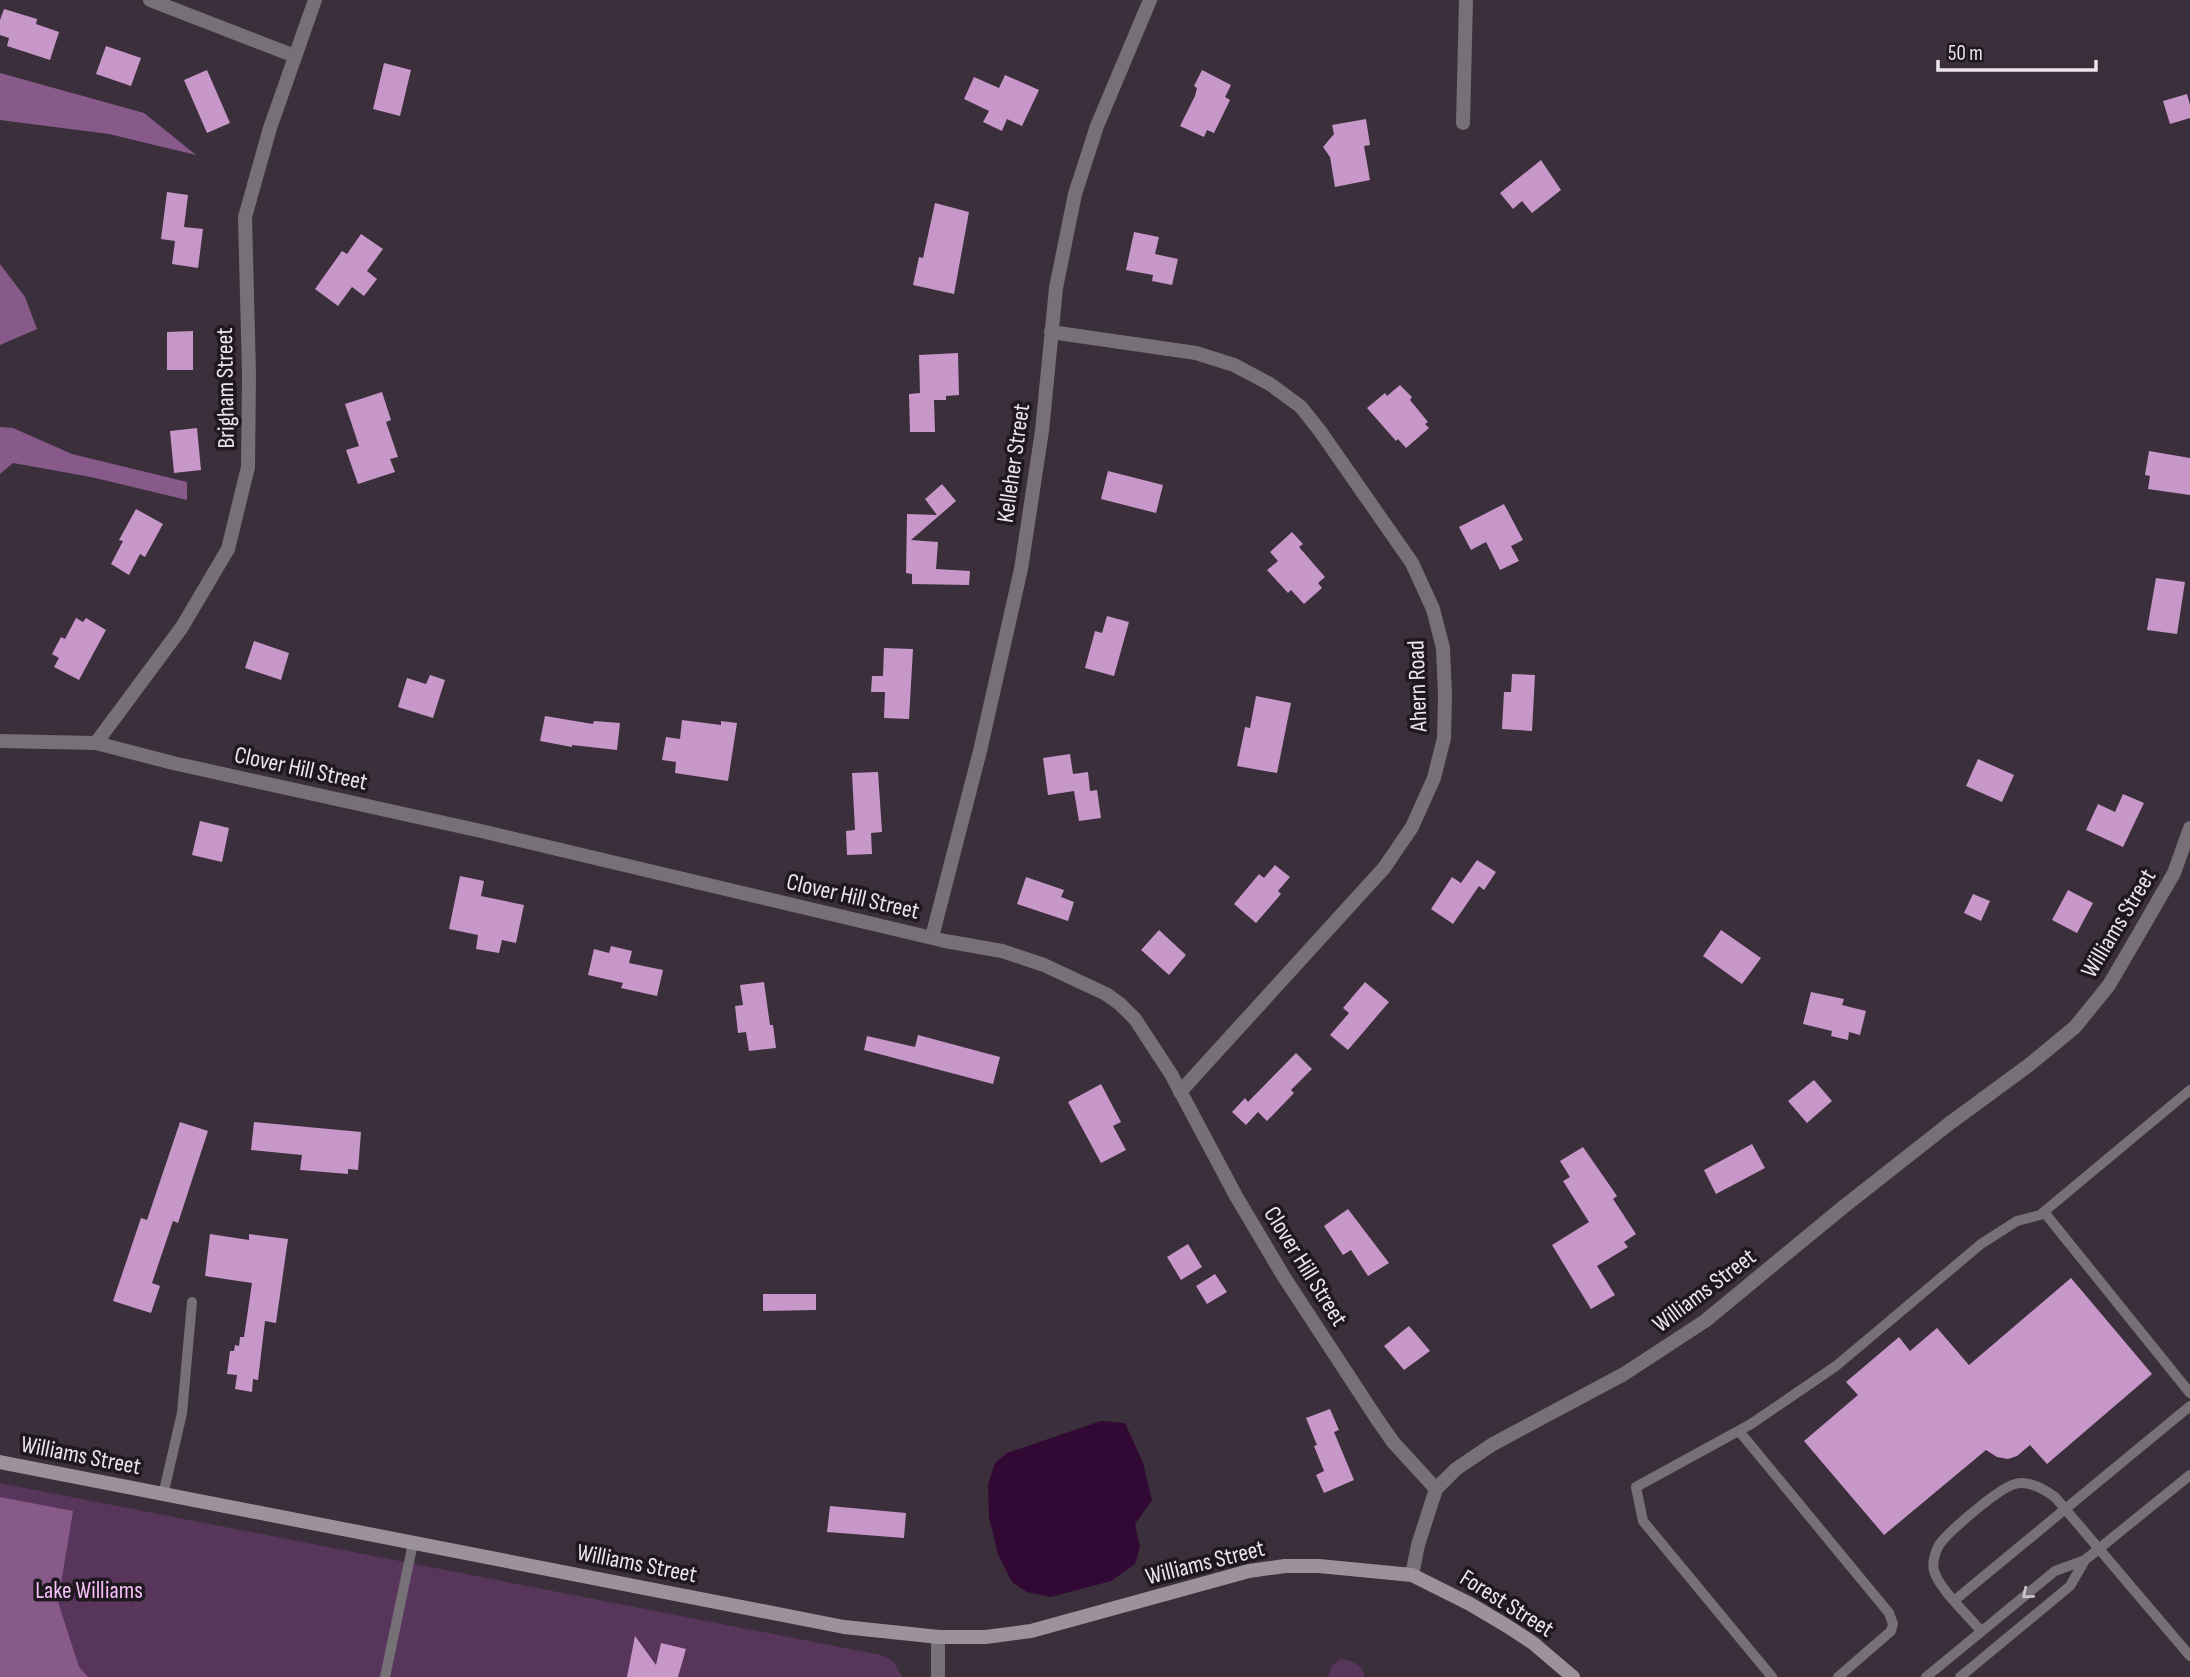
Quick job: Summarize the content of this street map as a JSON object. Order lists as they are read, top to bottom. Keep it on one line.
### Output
{"streets":{"main road":["Williams Street","Forest Street"],"street":["Brigham Street","Kelleher Street","Ahern Road","Clover Hill Street"]},"crossings":[["Brigham Street","Clover Hill Street"],["Kelleher Street","Ahern Road"],["Kelleher Street","Clover Hill Street"],["Ahern Road","Clover Hill Street"],["Clover Hill Street","Williams Street"],["Williams Street","Forest Street"]],"parks":["Lake Williams"],"scale_bar":"50 m"}
